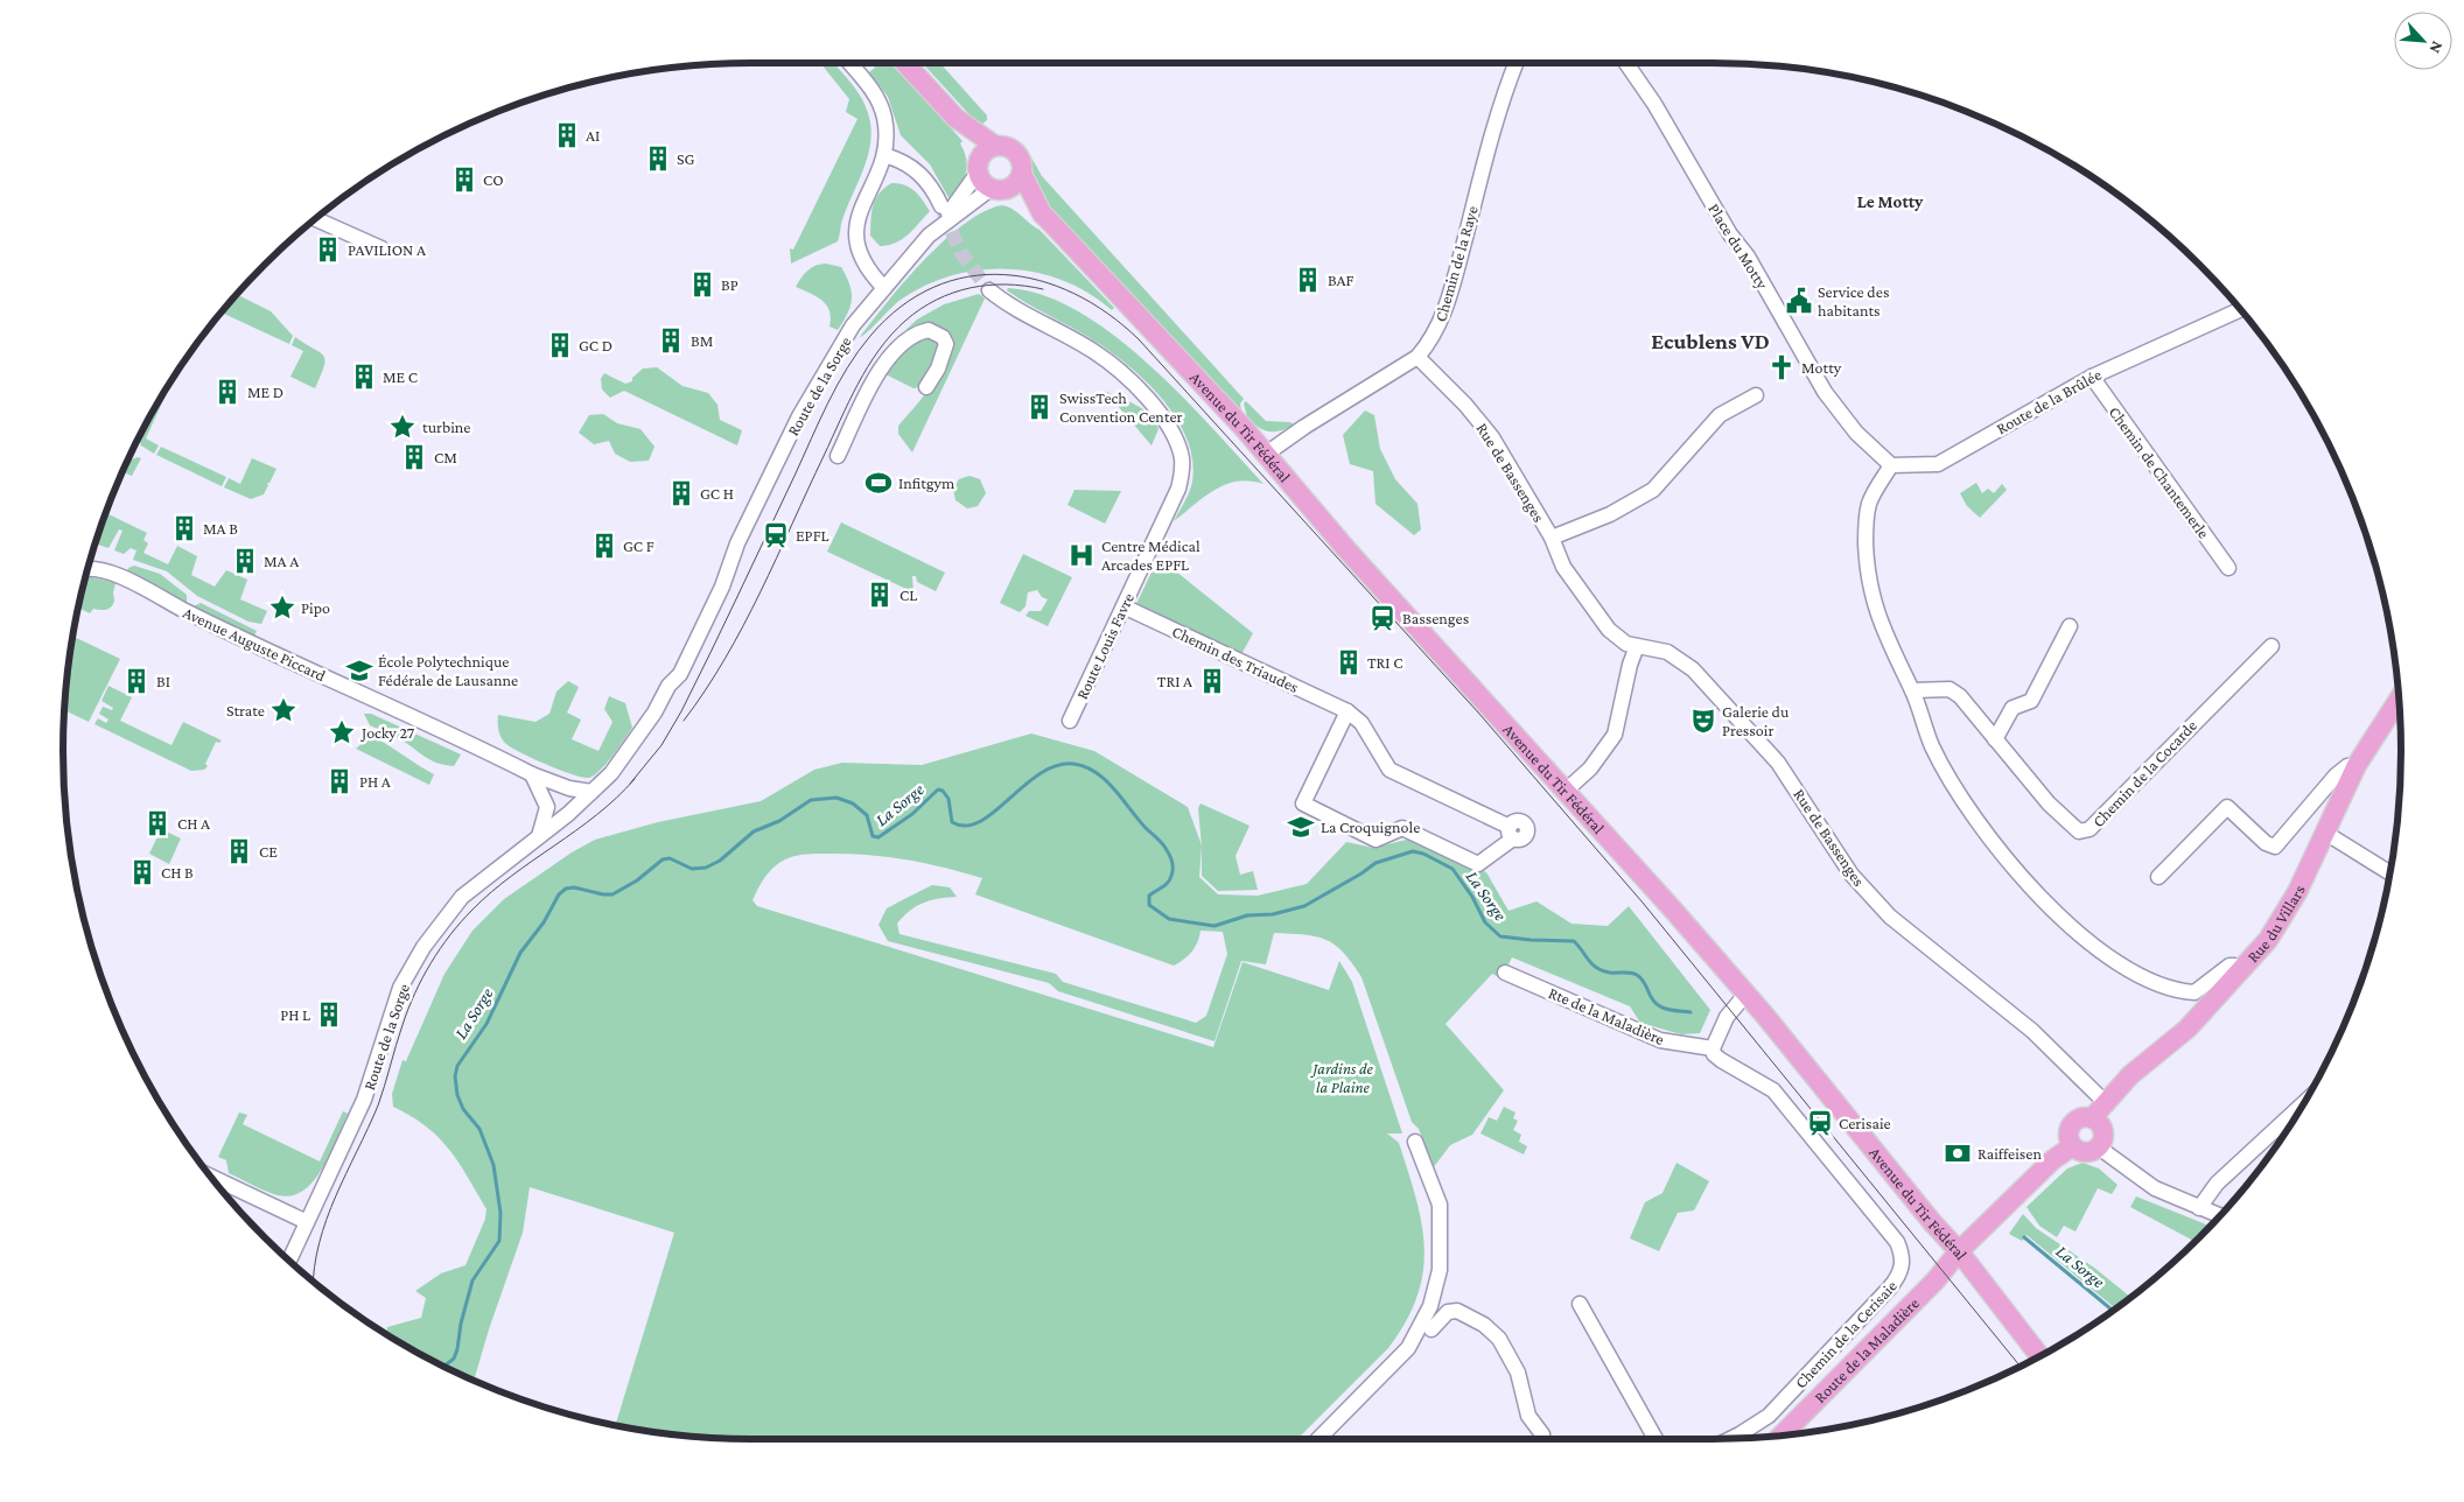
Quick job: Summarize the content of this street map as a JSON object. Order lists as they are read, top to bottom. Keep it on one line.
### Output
{"streets":{"main road":["Avenue du Tir Fédéral","Rue du Villars","Route de la Maladière"],"street":["Place du Motty","Chemin de la Raye","Route de la Sorge","Route de la Brûlée","Rue de Bassenges","Chemin de Chantemerle","Avenue Auguste Piccard","Route Louis Favre","Chemin des Triaudes","Chemin de la Cocarde","Rte de la Maladière","Chemin de la Cerisaie"]},"crossings":[["Place du Motty","Route de la Brûlée"],["Chemin de la Raye","Avenue du Tir Fédéral"],["Chemin de la Raye","Rue de Bassenges"],["Route de la Sorge","Avenue du Tir Fédéral"],["Route de la Sorge","Avenue Auguste Piccard"],["Route de la Brûlée","Chemin de Chantemerle"],["Avenue du Tir Fédéral","Route de la Maladière"],["Rue de Bassenges","Rue du Villars"],["Route Louis Favre","Chemin des Triaudes"],["Rte de la Maladière","Chemin de la Cerisaie"]],"districts":["Le Motty","Ecublens VD"],"water":["La Sorge"],"parks":["Jardins de la Plaine"],"places":{"building":["AI","SG","CO","PAVILION A","BAF","BP","BM","GC D","ME C","ME D","SwissTech Convention Center","CM","GC H","MA B","GC F","MA A","CL","TRI C","BI","TRI A","PH A","CH A","CE","CH B","PH L"],"public building":["Service des habitants"],"church":["Motty"],"place":["turbine","Pipo","Strate","Jocky 27"],"sports":["Infitgym"],"station":["EPFL","Bassenges","Cerisaie"],"hospital":["Centre Médical Arcades EPFL"],"school or university":["École Polytechnique Fédérale de Lausanne","La Croquignole"],"theatre":["Galerie du Pressoir"],"bank":["Raiffeisen"]},"north":"bottom right"}
